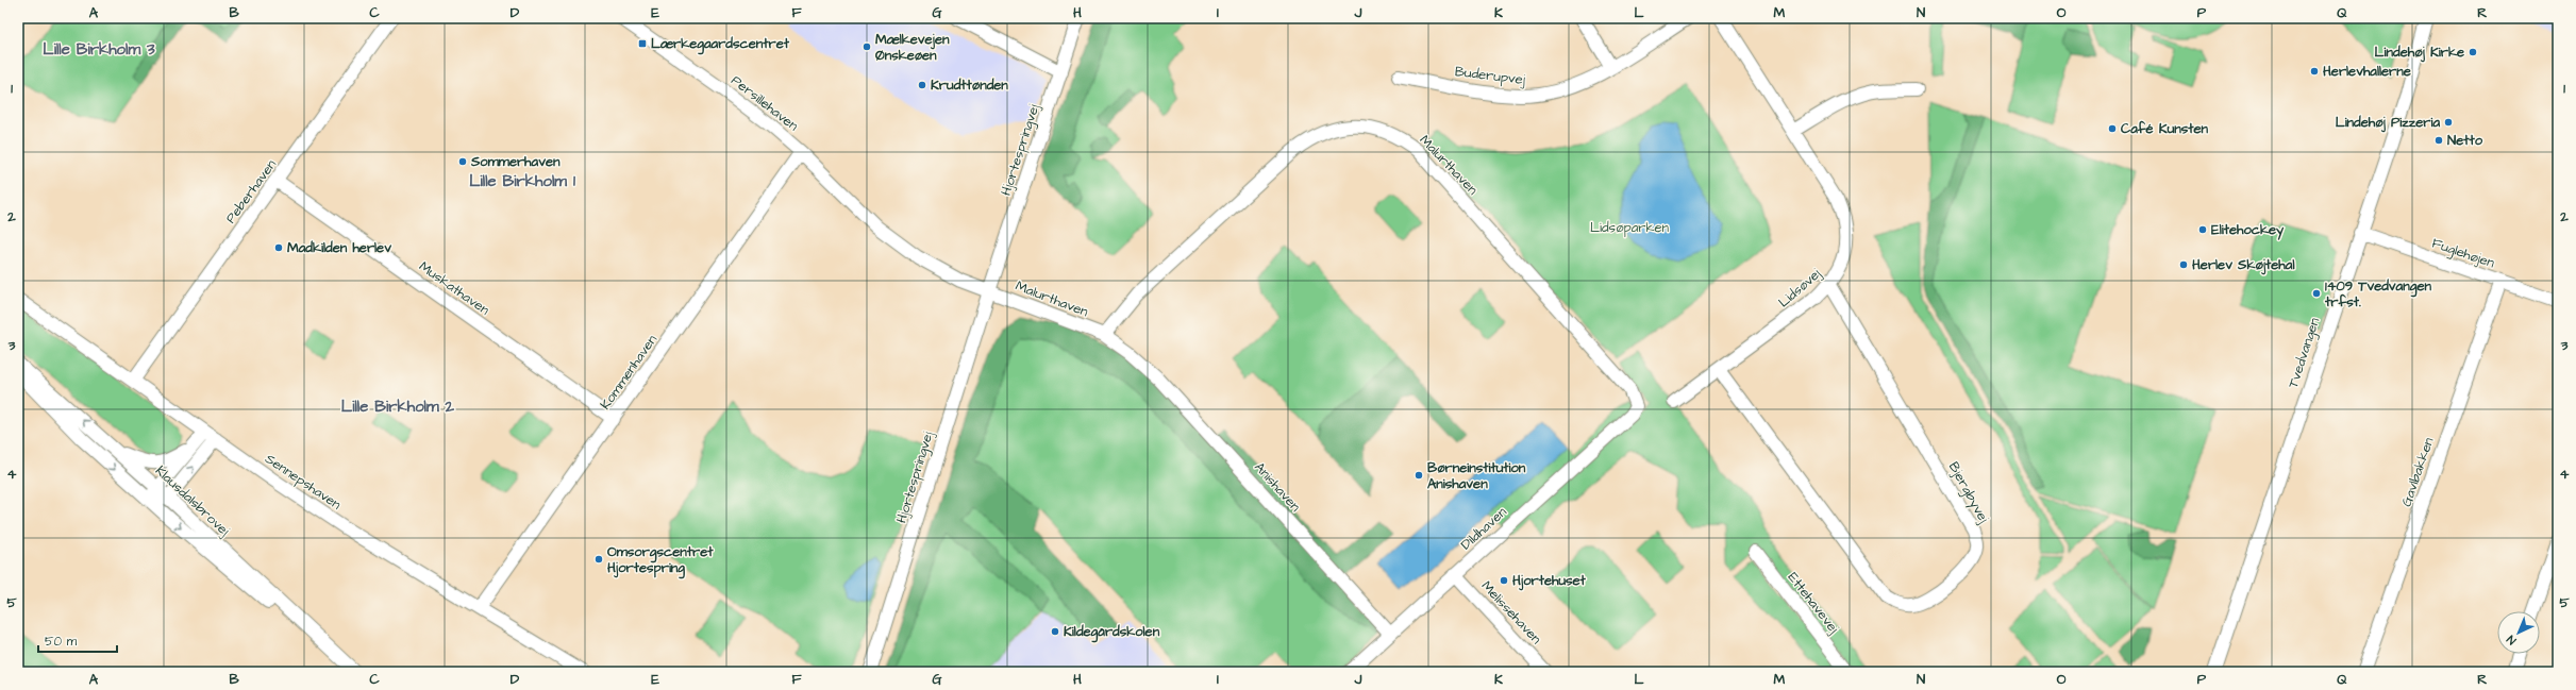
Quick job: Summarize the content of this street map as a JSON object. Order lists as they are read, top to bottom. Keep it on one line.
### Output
{"streets":{"street":["Buderupvej","Persillehaven","Hjortespringvej","Malurthaven","Peberhaven","Fuglehøjen","Muskathaven","Lidsøvej","Tvedvangen","Kommenhaven","Gavlbakken","Sennepshaven","Anishaven","Bjergbyvej","Klausdalsbrovej","Dildhaven","Ettehavevej","Melissehaven"]},"crossings":[["Persillehaven","Hjortespringvej"],["Persillehaven","Malurthaven"],["Persillehaven","Kommenhaven"],["Hjortespringvej","Malurthaven"],["Malurthaven","Anishaven"],["Malurthaven","Dildhaven"],["Peberhaven","Muskathaven"],["Peberhaven","Sennepshaven"],["Fuglehøjen","Tvedvangen"],["Fuglehøjen","Gavlbakken"],["Muskathaven","Kommenhaven"],["Lidsøvej","Bjergbyvej"],["Kommenhaven","Sennepshaven"],["Anishaven","Dildhaven"],["Dildhaven","Melissehaven"]],"districts":["Lille Birkholm 3","Lille Birkholm 1","Lille Birkholm 2"],"parks":["Lidsøparken"],"places":{"transit":["Lærkegaardscentret"],"other":["Mælkevejen Ønskeøen","Lindehøj Kirke","Herlevhallerne","Krudttønden","Lindehøj Pizzeria","Café Kunsten","Netto","Sommerhaven","Elitehockey","Madkilden herlev","Herlev Skøjtehal","1409 Tvedvangen trfst.","Børneinstitution Anishaven","Omsorgscentret Hjortespring","Hjortehuset","Kildegårdskolen"]},"scale_bar":"50 m","north":"bottom left","grid":{"columns":["A","B","C","D","E","F","G","H","I","J","K","L","M","N","O","P","Q","R"],"rows":["1","2","3","4","5"]}}
